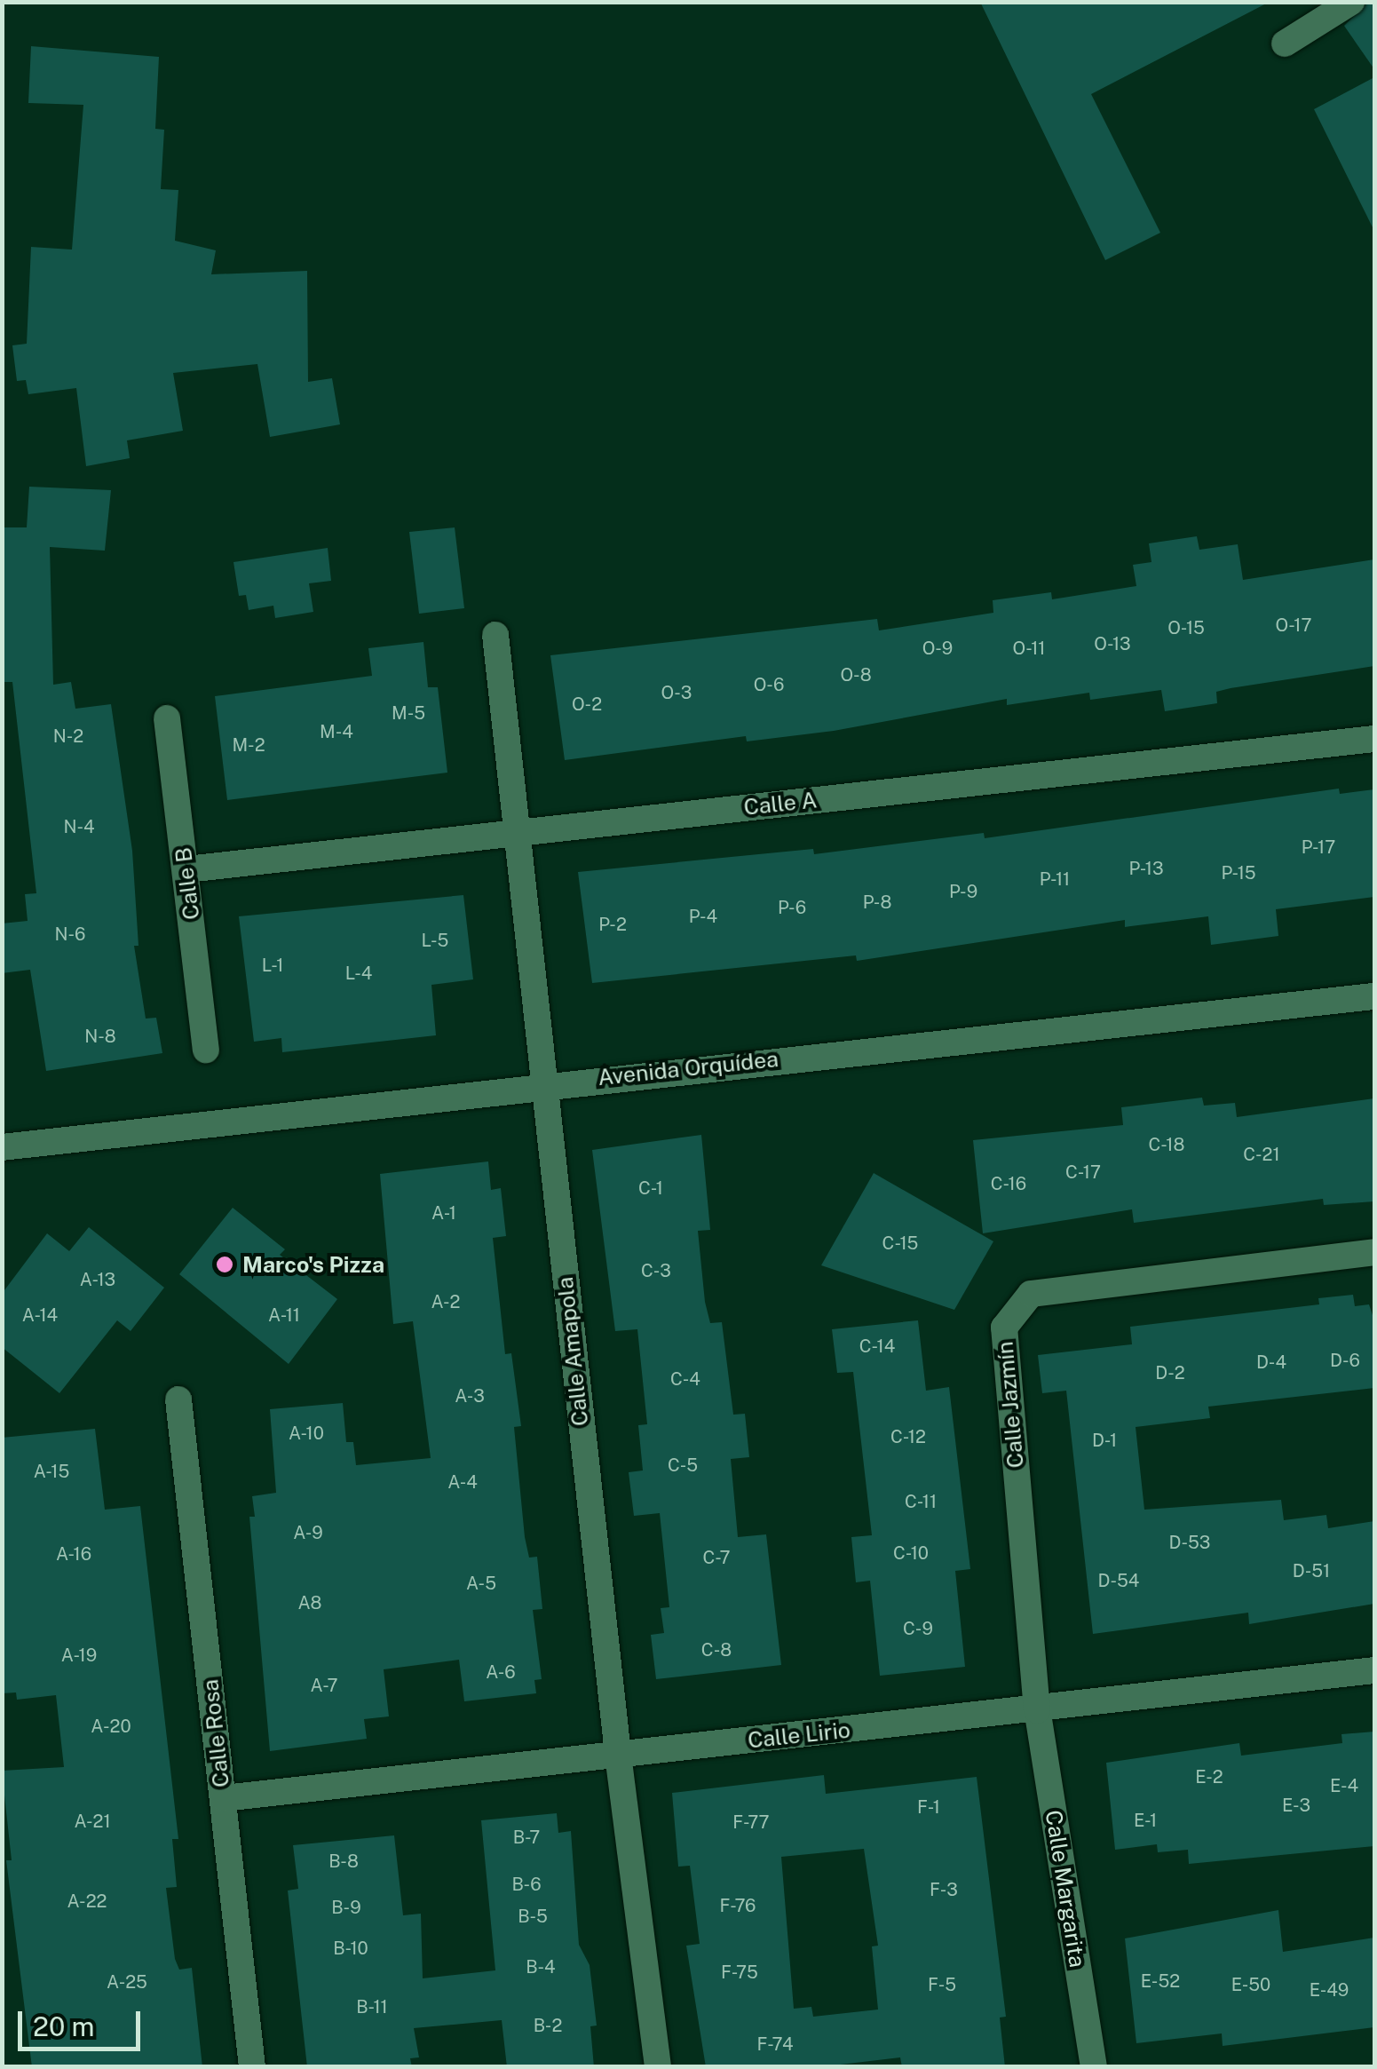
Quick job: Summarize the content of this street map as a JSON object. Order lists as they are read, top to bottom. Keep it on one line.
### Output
{"streets":{"street":["Calle A","Calle B","Avenida Orquídea","Calle Amapola","Calle Jazmín","Calle Rosa","Calle Lirio","Calle Margarita"]},"crossings":[["Calle A","Calle B"],["Calle A","Calle Amapola"],["Avenida Orquídea","Calle Amapola"],["Calle Amapola","Calle Lirio"],["Calle Jazmín","Calle Lirio"],["Calle Jazmín","Calle Margarita"],["Calle Rosa","Calle Lirio"],["Calle Lirio","Calle Margarita"]],"places":["Marco's Pizza"],"house_numbers":["O-17","O-15","O-13","O-9","O-11","O-8","O-6","O-3","O-2","M-5","M-4","N-2","M-2","N-4","P-17","P-13","P-15","P-11","P-9","P-8","P-6","P-4","P-2","N-6","L-5","L-1","L-4","N-8","C-18","C-21","C-17","C-16","C-1","A-1","C-15","C-3","A-13","A-2","A-14","A-11","C-14","D-6","D-4","D-2","C-4","A-3","A-10","C-12","D-1","C-5","A-15","A-4","C-11","A-9","D-53","C-10","A-16","C-7","D-51","D-54","A-5","A8","C-9","C-8","A-19","A-6","A-7","A-20","E-2","E-4","E-3","F-1","E-1","A-21","F-77","B-7","B-8","B-6","F-3","A-22","F-76","B-9","B-5","B-10","B-4","F-75","E-52","A-25","F-5","E-50","E-49","B-11","B-2","F-74"],"scale_bar":"20 m"}
